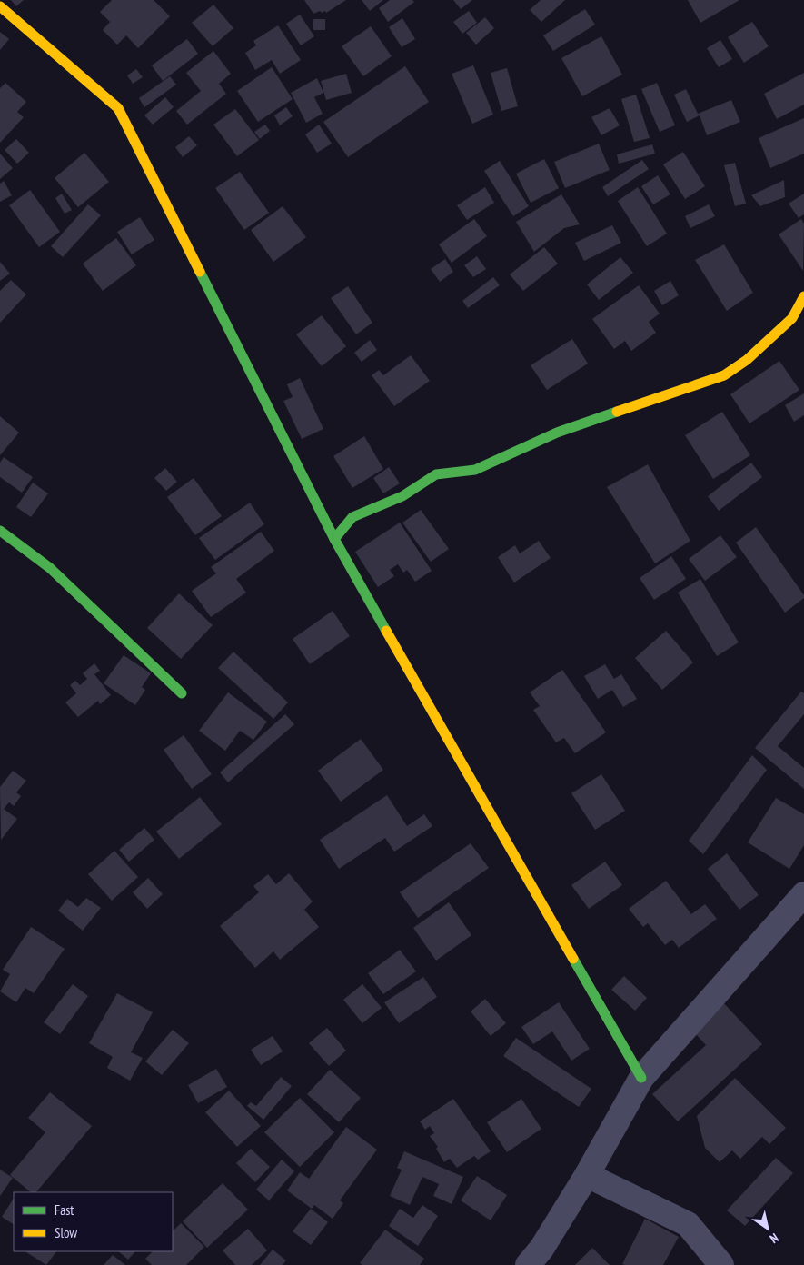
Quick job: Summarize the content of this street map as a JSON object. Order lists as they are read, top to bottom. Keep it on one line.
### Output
{"legend":["Fast","Slow"],"north":"bottom right"}
